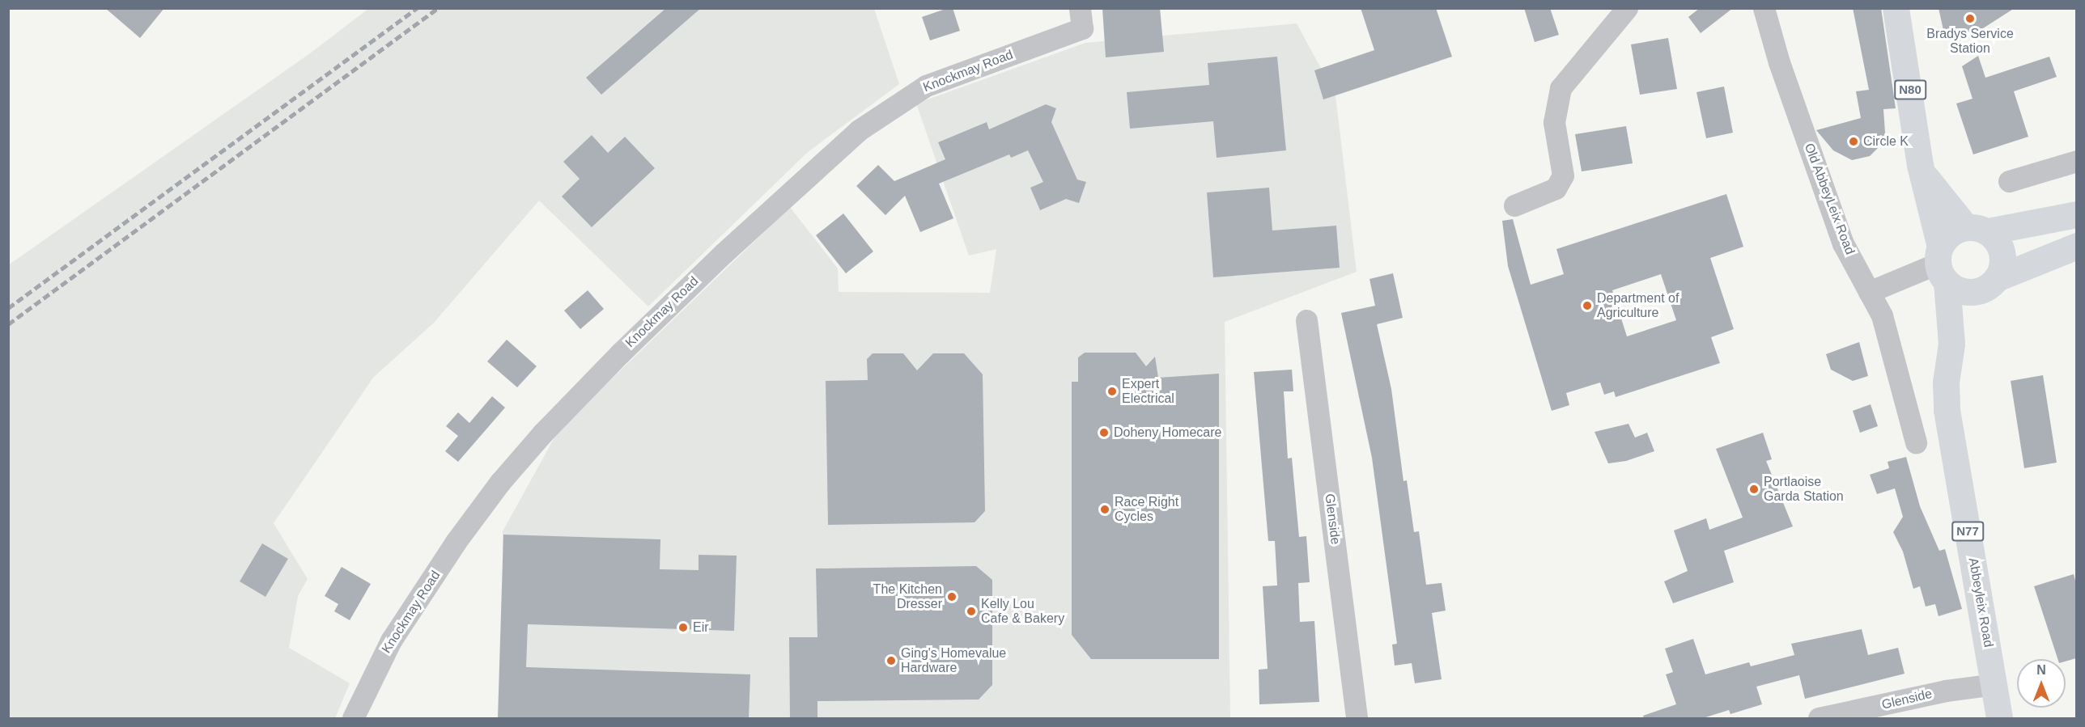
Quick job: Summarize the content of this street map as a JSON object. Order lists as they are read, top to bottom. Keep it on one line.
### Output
{"streets":{"main road":["N80","N77","Abbeyleix Road"],"street":["Knockmay Road","Old AbbeyLeix Road","Glenside"]},"crossings":[["N80","N77"],["Glenside","Abbeyleix Road"],["N77","Abbeyleix Road"]],"places":["Bradys Service Station","Circle K","Department of Agriculture","Expert Electrical","Doheny Homecare","Portlaoise Garda Station","Race Right Cycles","The Kitchen Dresser","Kelly Lou Cafe & Bakery","Eir","Ging's Homevalue Hardware"],"north":"top"}
